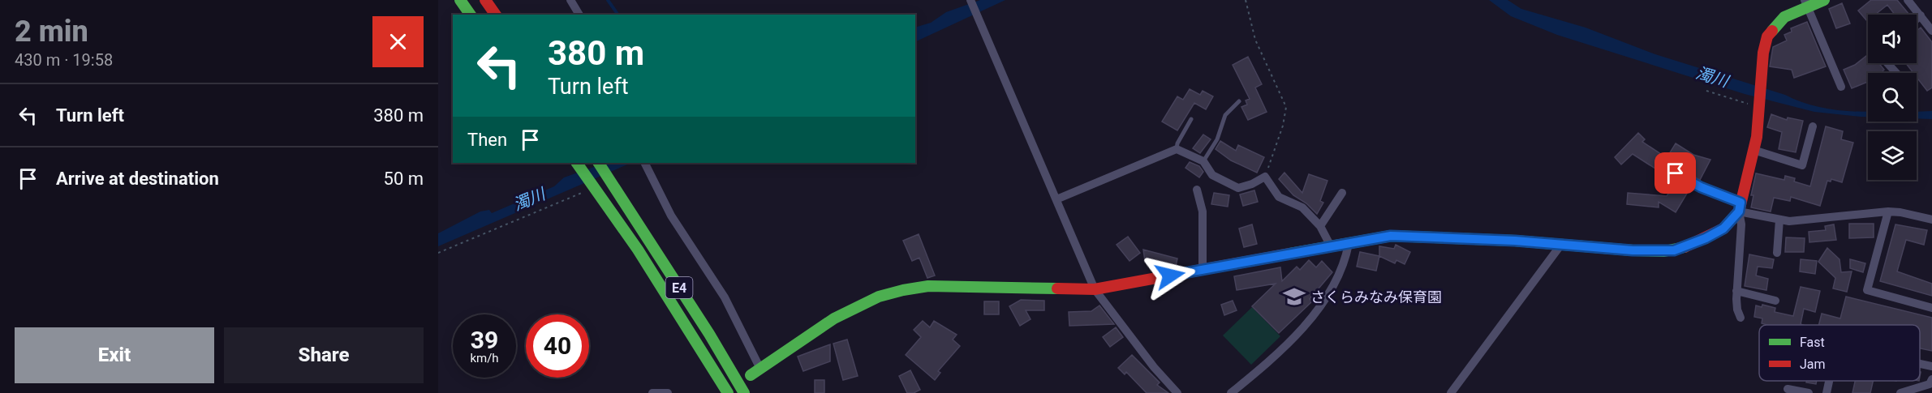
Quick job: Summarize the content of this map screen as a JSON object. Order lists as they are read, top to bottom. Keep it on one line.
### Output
{"streets":{"main road":["E4"]},"water":["濁川"],"places":{"school or university":["さくらみなみ保育園"]},"legend":["Fast","Jam"],"page":{"heading":["2 min","430 m · 19:58"],"turn":["380 m","Turn left"],"list":[{"name":"Turn left","value":"380 m"},{"name":"Arrive at destination","value":"50 m"}],"then":"Then","speed":"39 km/h","limit":"40","buttons":["Exit","Share"]}}
